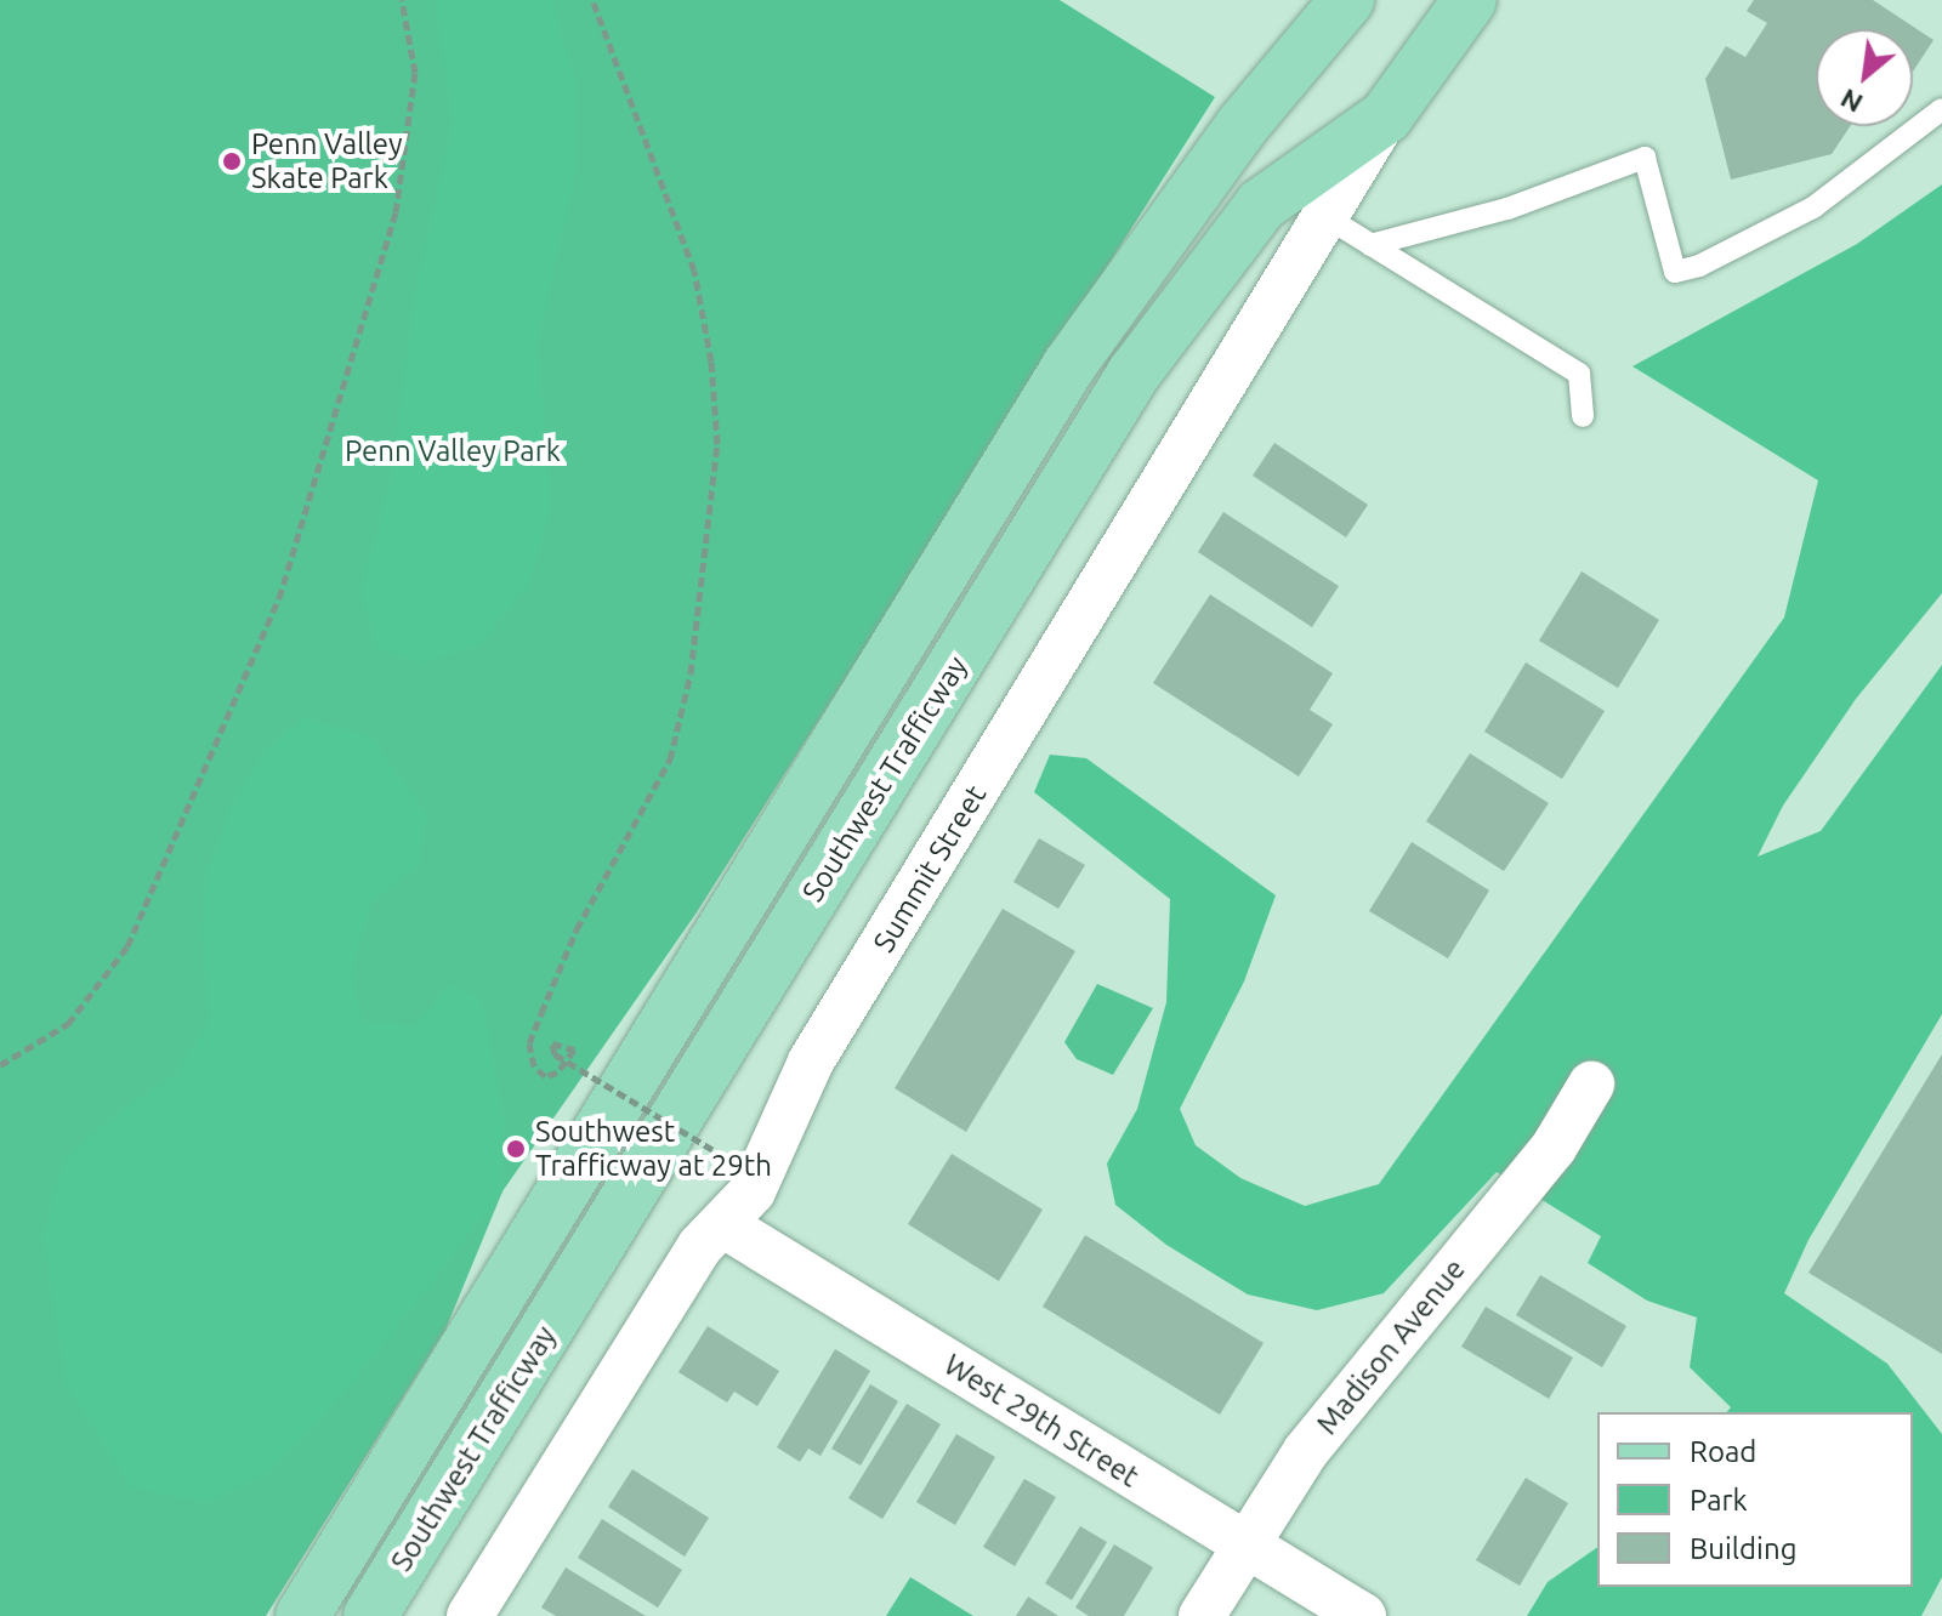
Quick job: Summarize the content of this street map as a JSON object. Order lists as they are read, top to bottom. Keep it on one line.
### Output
{"streets":{"main road":["Southwest Trafficway"],"street":["Summit Street","Madison Avenue","West 29th Street"]},"crossings":[["Southwest Trafficway","Summit Street"],["Summit Street","West 29th Street"],["Madison Avenue","West 29th Street"]],"parks":["Penn Valley Park"],"places":["Penn Valley Skate Park","Southwest Trafficway at 29th"],"legend":["Road","Park","Building"],"north":"bottom left"}
